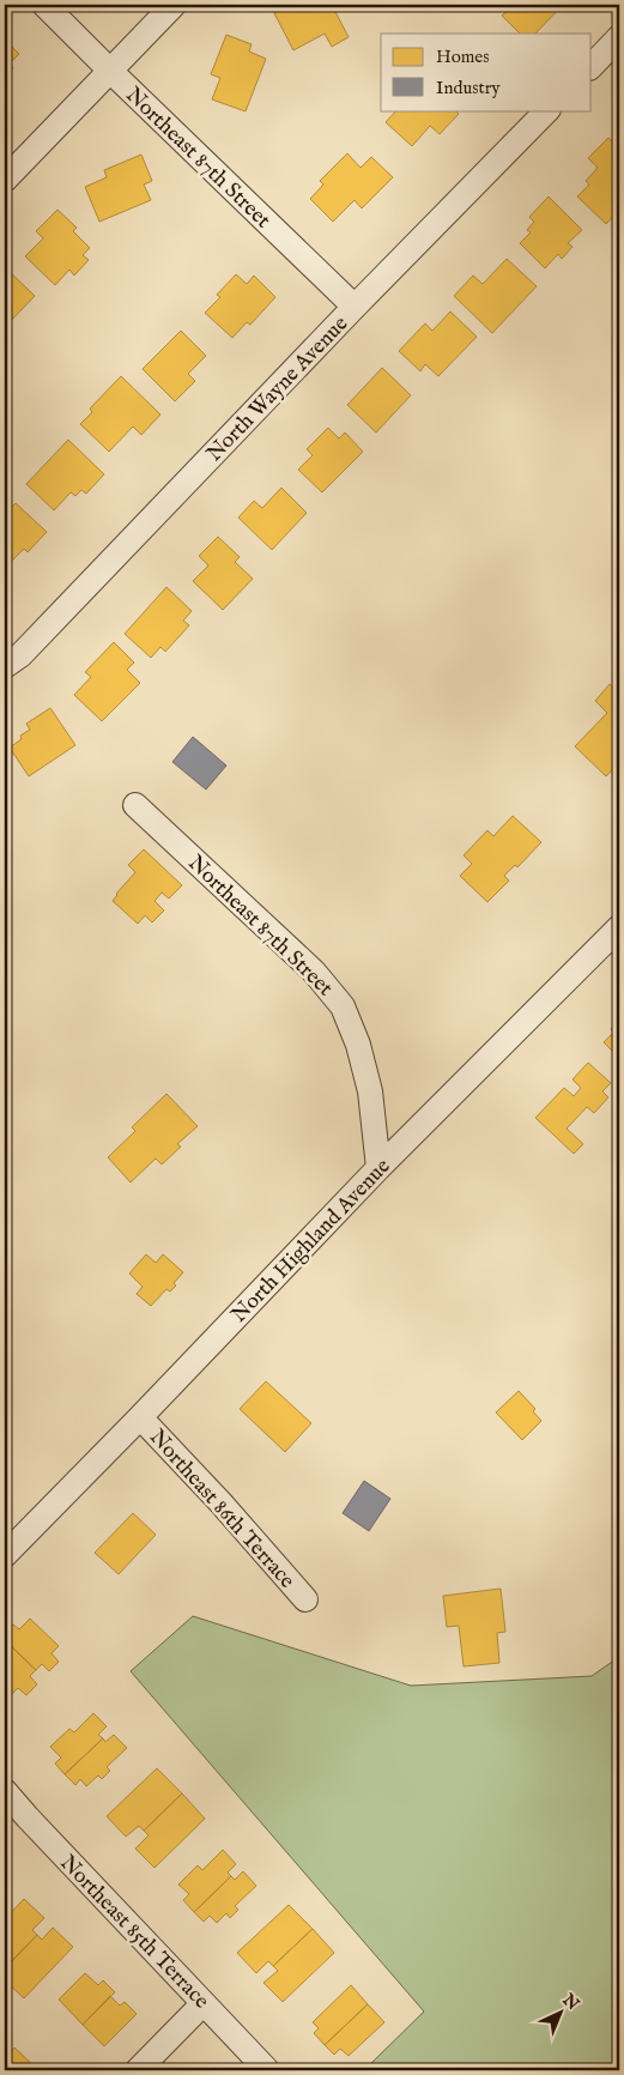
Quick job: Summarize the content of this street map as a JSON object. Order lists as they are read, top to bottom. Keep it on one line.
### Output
{"streets":{"street":["Northeast 87th Street","North Wayne Avenue","North Highland Avenue","Northeast 86th Terrace","Northeast 85th Terrace"]},"crossings":[["Northeast 87th Street","North Wayne Avenue"],["Northeast 87th Street","North Highland Avenue"],["North Highland Avenue","Northeast 86th Terrace"]],"legend":["Homes","Industry"],"north":"top right"}
